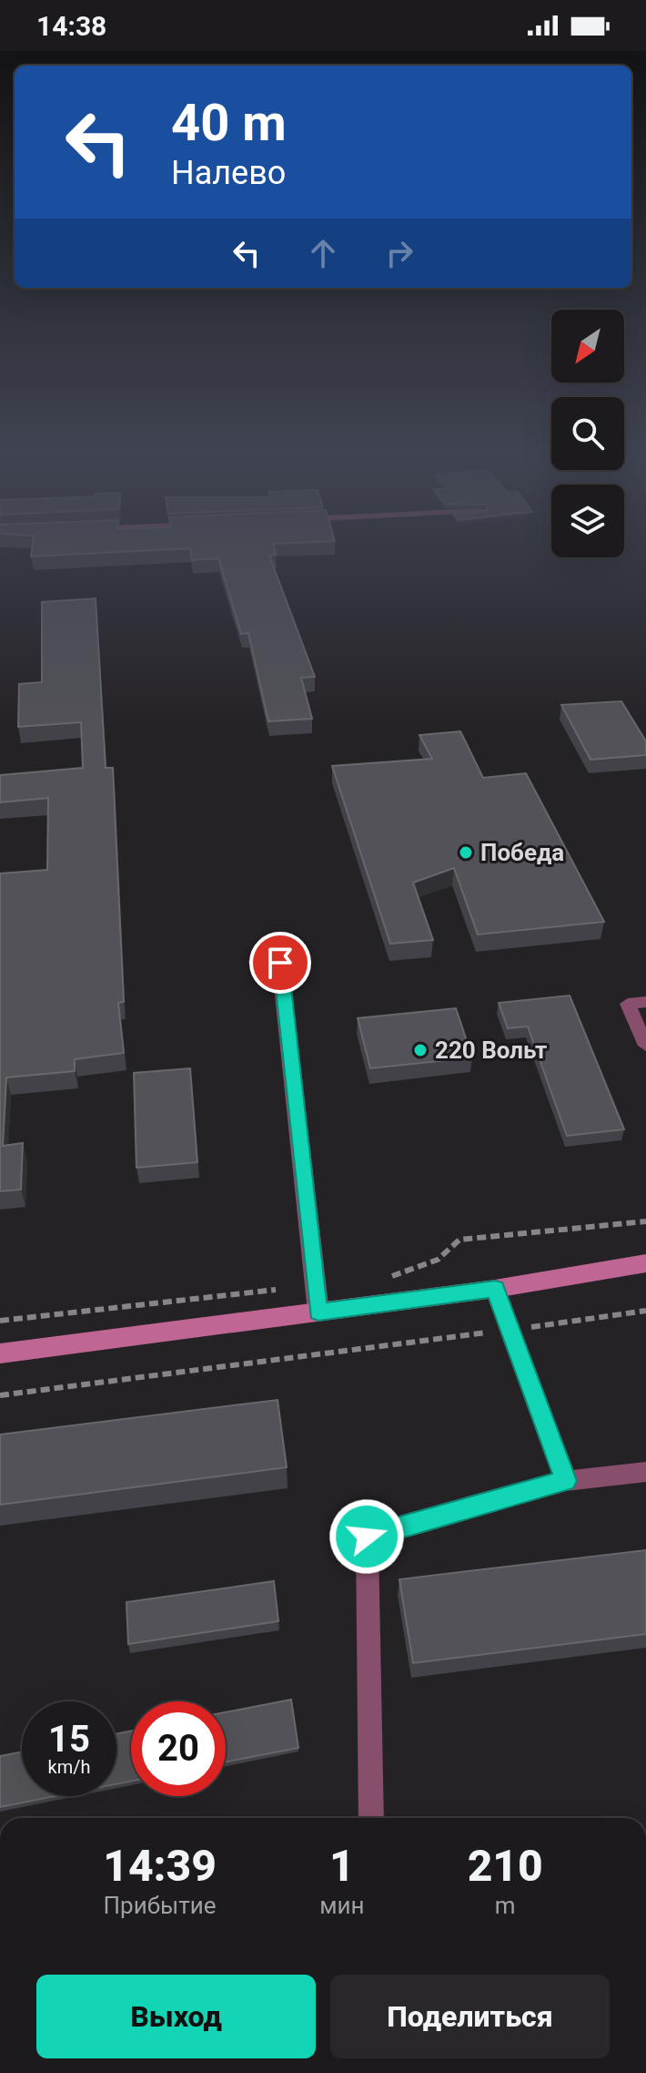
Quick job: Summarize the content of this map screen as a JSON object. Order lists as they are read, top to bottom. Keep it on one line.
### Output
{"places":["Победа","220 Вольт"],"north":"bottom left","page":{"status":"14:38","turn":["40 m","Налево"],"speed":"15 km/h","limit":"20","eta":["14:39","Прибытие","1","мин","210","m"],"buttons":["Выход","Поделиться"]}}
